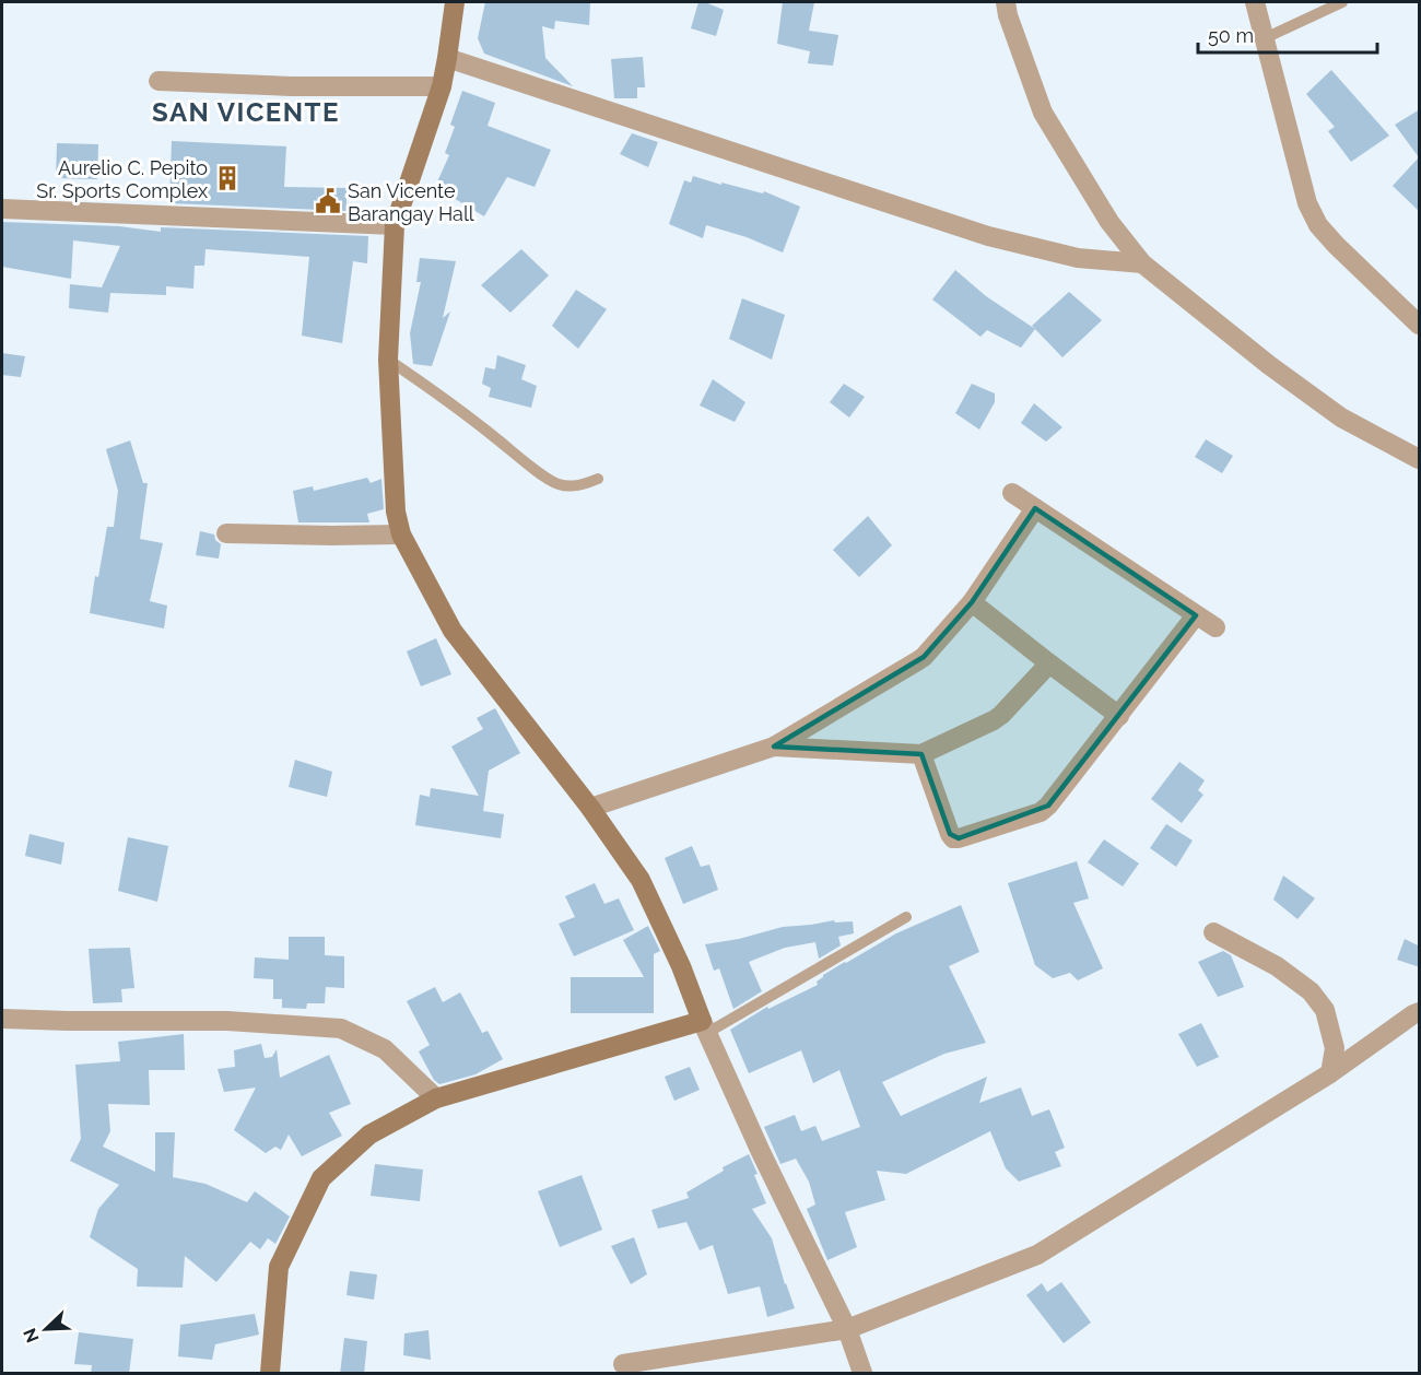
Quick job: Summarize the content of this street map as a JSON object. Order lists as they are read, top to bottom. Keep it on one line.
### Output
{"districts":["SAN VICENTE"],"places":{"building":["Aurelio C. Pepito Sr. Sports Complex"],"public building":["San Vicente Barangay Hall"]},"scale_bar":"50 m","north":"bottom left"}
